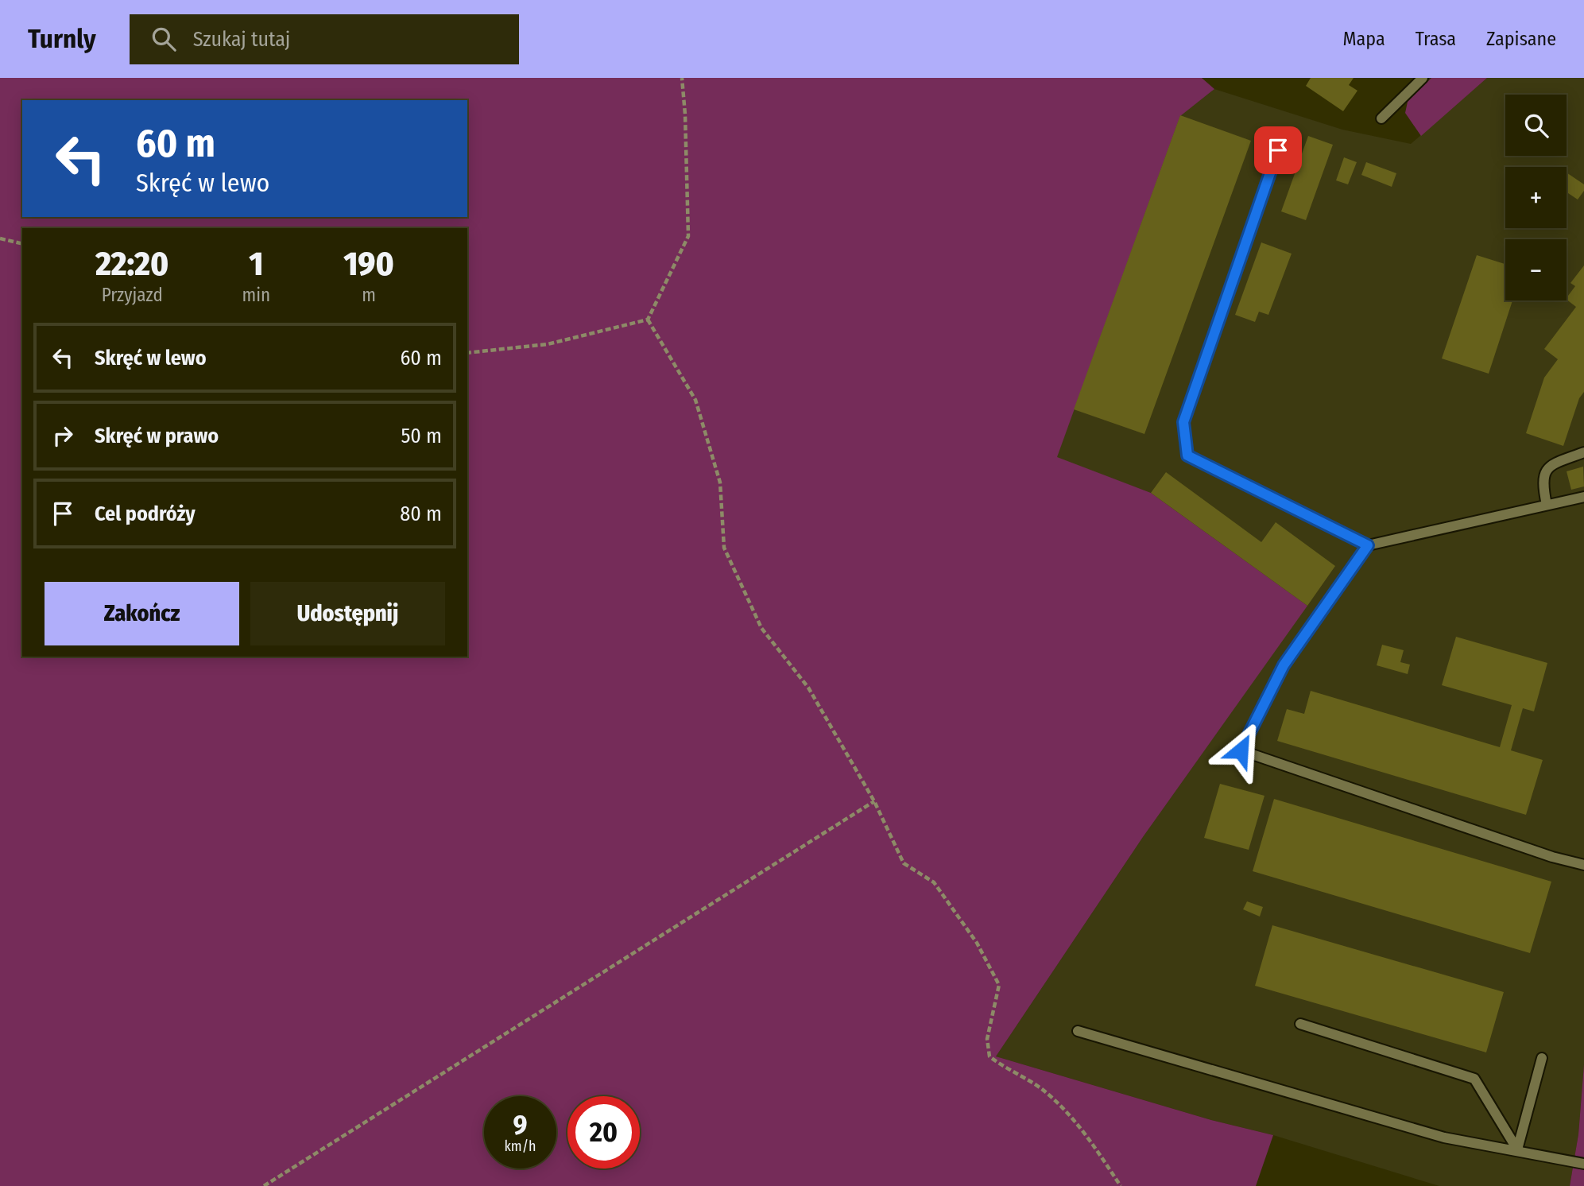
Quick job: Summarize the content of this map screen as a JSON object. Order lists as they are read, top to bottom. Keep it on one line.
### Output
{"page":{"header":"Turnly","search":"Szukaj tutaj","nav":["Mapa","Trasa","Zapisane"],"map_buttons":["+","−"],"turn":["60 m","Skręć w lewo"],"eta":["22:20","Przyjazd","1","min","190","m"],"list":[{"name":"Skręć w lewo","value":"60 m"},{"name":"Skręć w prawo","value":"50 m"},{"name":"Cel podróży","value":"80 m"}],"buttons":["Zakończ","Udostępnij"],"speed":"9 km/h","limit":"20"}}
